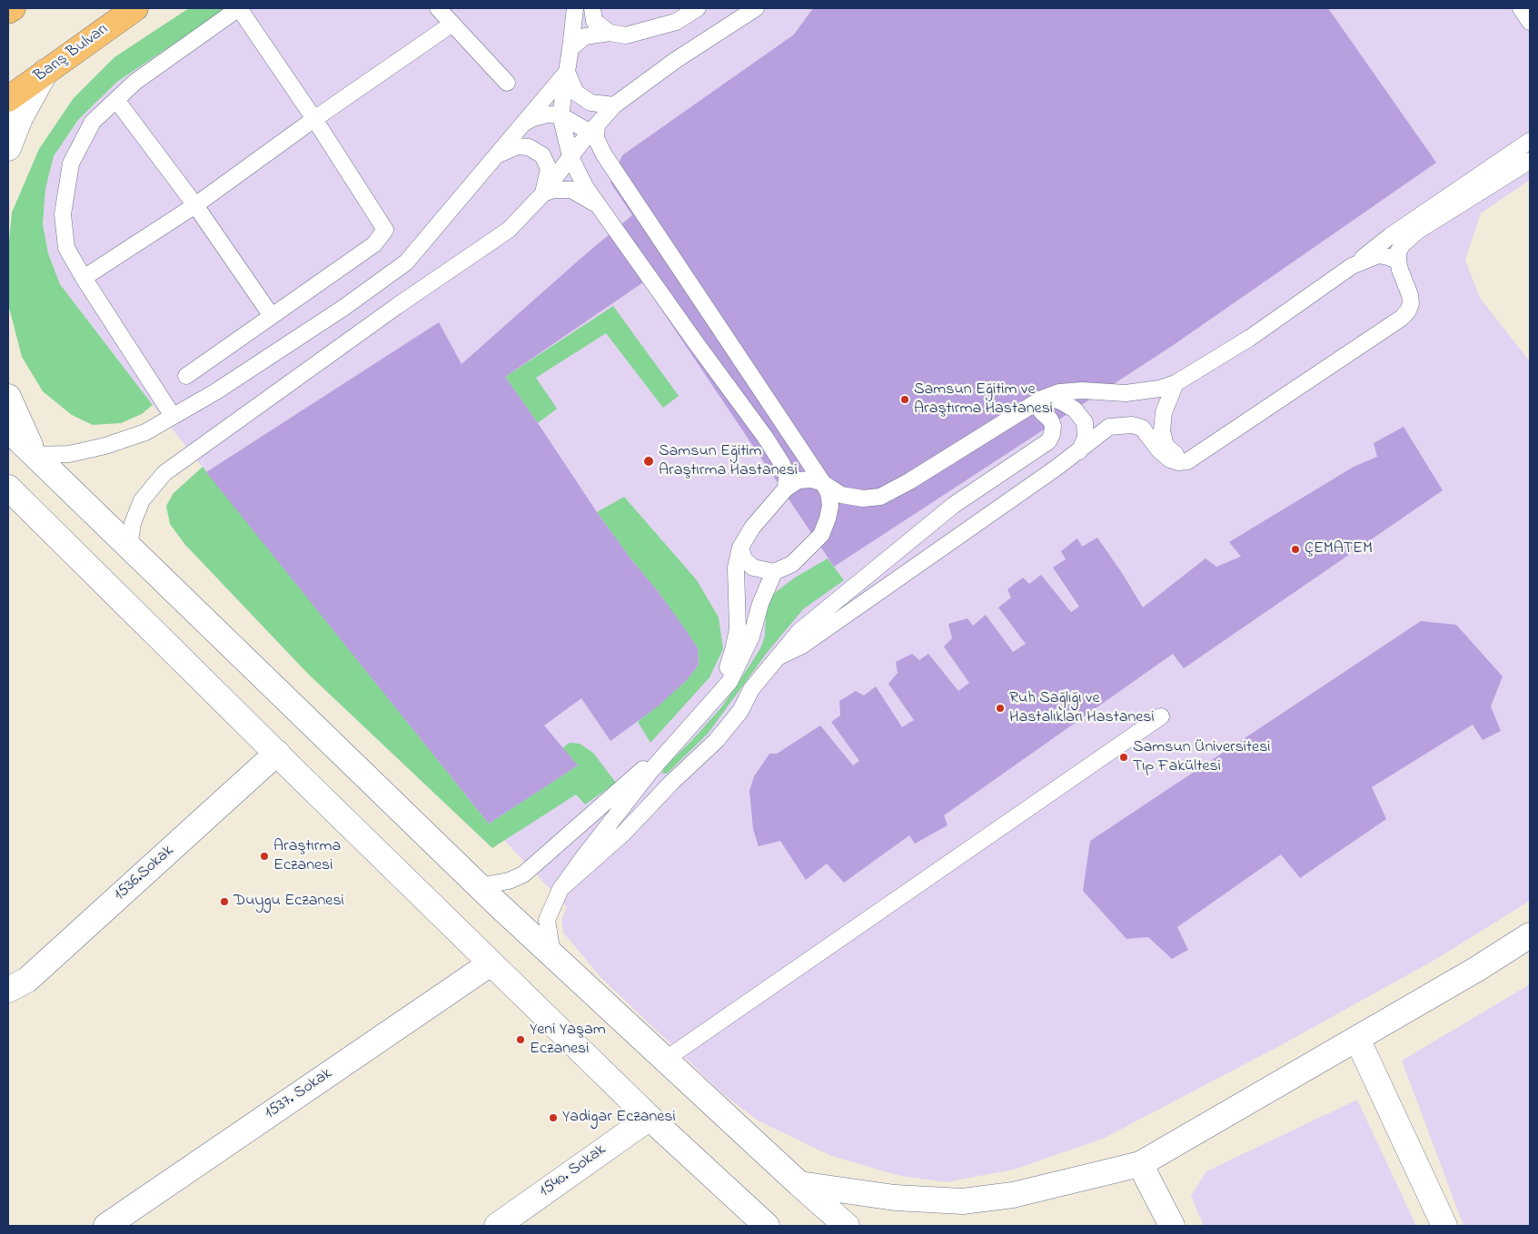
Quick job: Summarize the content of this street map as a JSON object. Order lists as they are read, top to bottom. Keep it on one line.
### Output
{"streets":{"main road":["Barış Bulvarı"],"street":["1536.Sokak","1537. Sokak","1540. Sokak"]},"places":["Samsun Eğitim ve Araştırma Hastanesi","Samsun Eğitim Araştırma Hastanesi","ÇEMATEM","Ruh Sağlığı ve Hastalıkları Hastanesi","Samsun Üniversitesi Tıp Fakültesi","Araştırma Eczanesi","Duygu Eczanesi","Yeni Yaşam Eczanesi","Yadigar Eczanesi"]}
